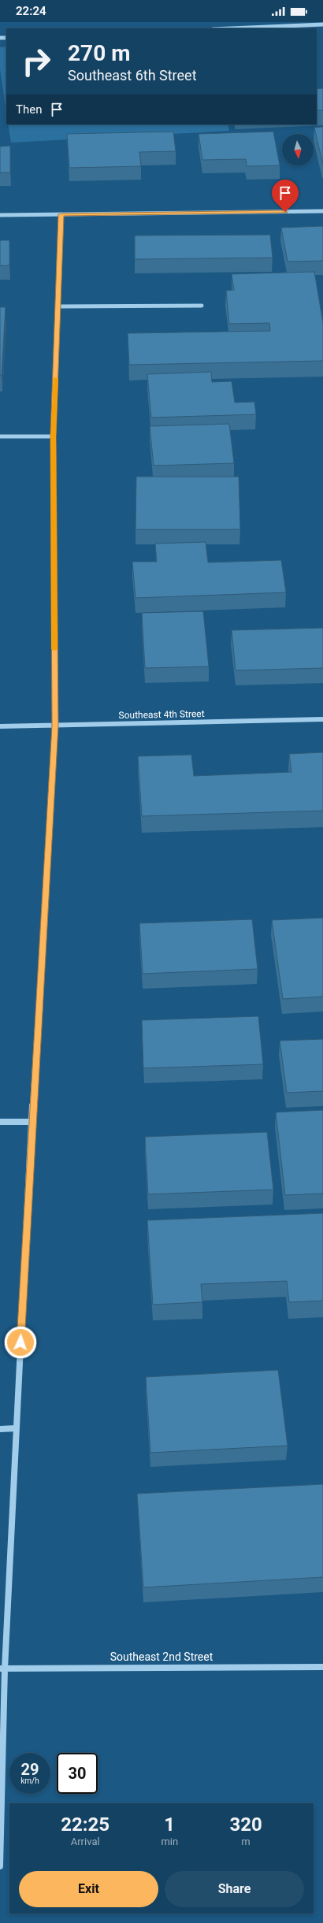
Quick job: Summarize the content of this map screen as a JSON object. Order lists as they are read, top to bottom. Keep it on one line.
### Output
{"streets":{"street":["Southeast 4th Street","Southeast 2nd Street"]},"north":"bottom","page":{"status":"22:24","turn":["270 m","Southeast 6th Street"],"then":"Then","speed":"29 km/h","limit":"30","eta":["22:25","Arrival","1","min","320","m"],"buttons":["Exit","Share"]}}
